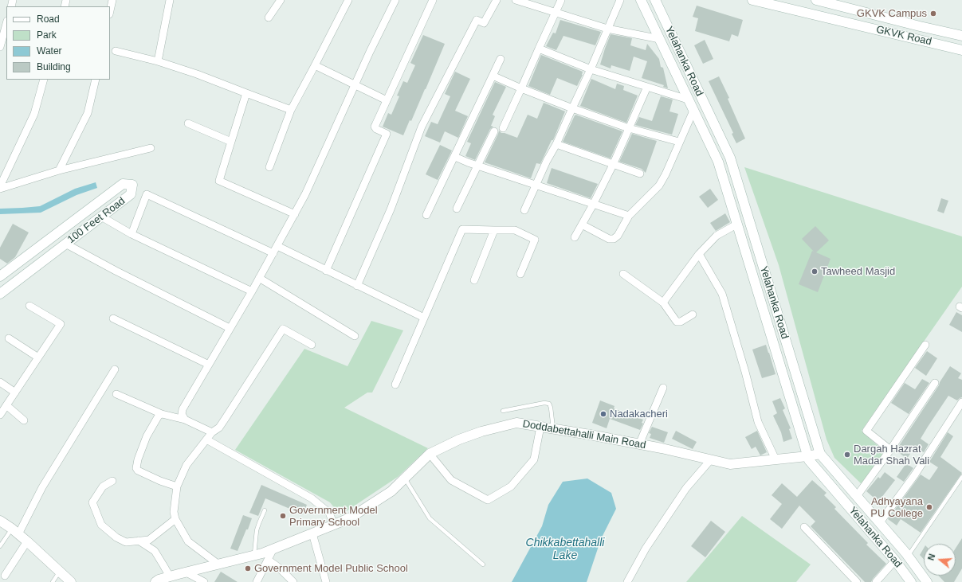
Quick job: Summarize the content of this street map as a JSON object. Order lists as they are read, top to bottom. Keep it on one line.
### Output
{"streets":{"main road":["GKVK Road","Yelahanka Road","100 Feet Road","Doddabettahalli Main Road"]},"crossings":[["Yelahanka Road","Doddabettahalli Main Road"]],"water":["Chikkabettahalli Lake"],"places":["GKVK Campus","Tawheed Masjid","Nadakacheri","Dargah Hazrat Madar Shah Vali","Adhyayana PU College","Government Model Primary School","Government Model Public School"],"legend":["Road","Park","Water","Building"],"north":"left"}
